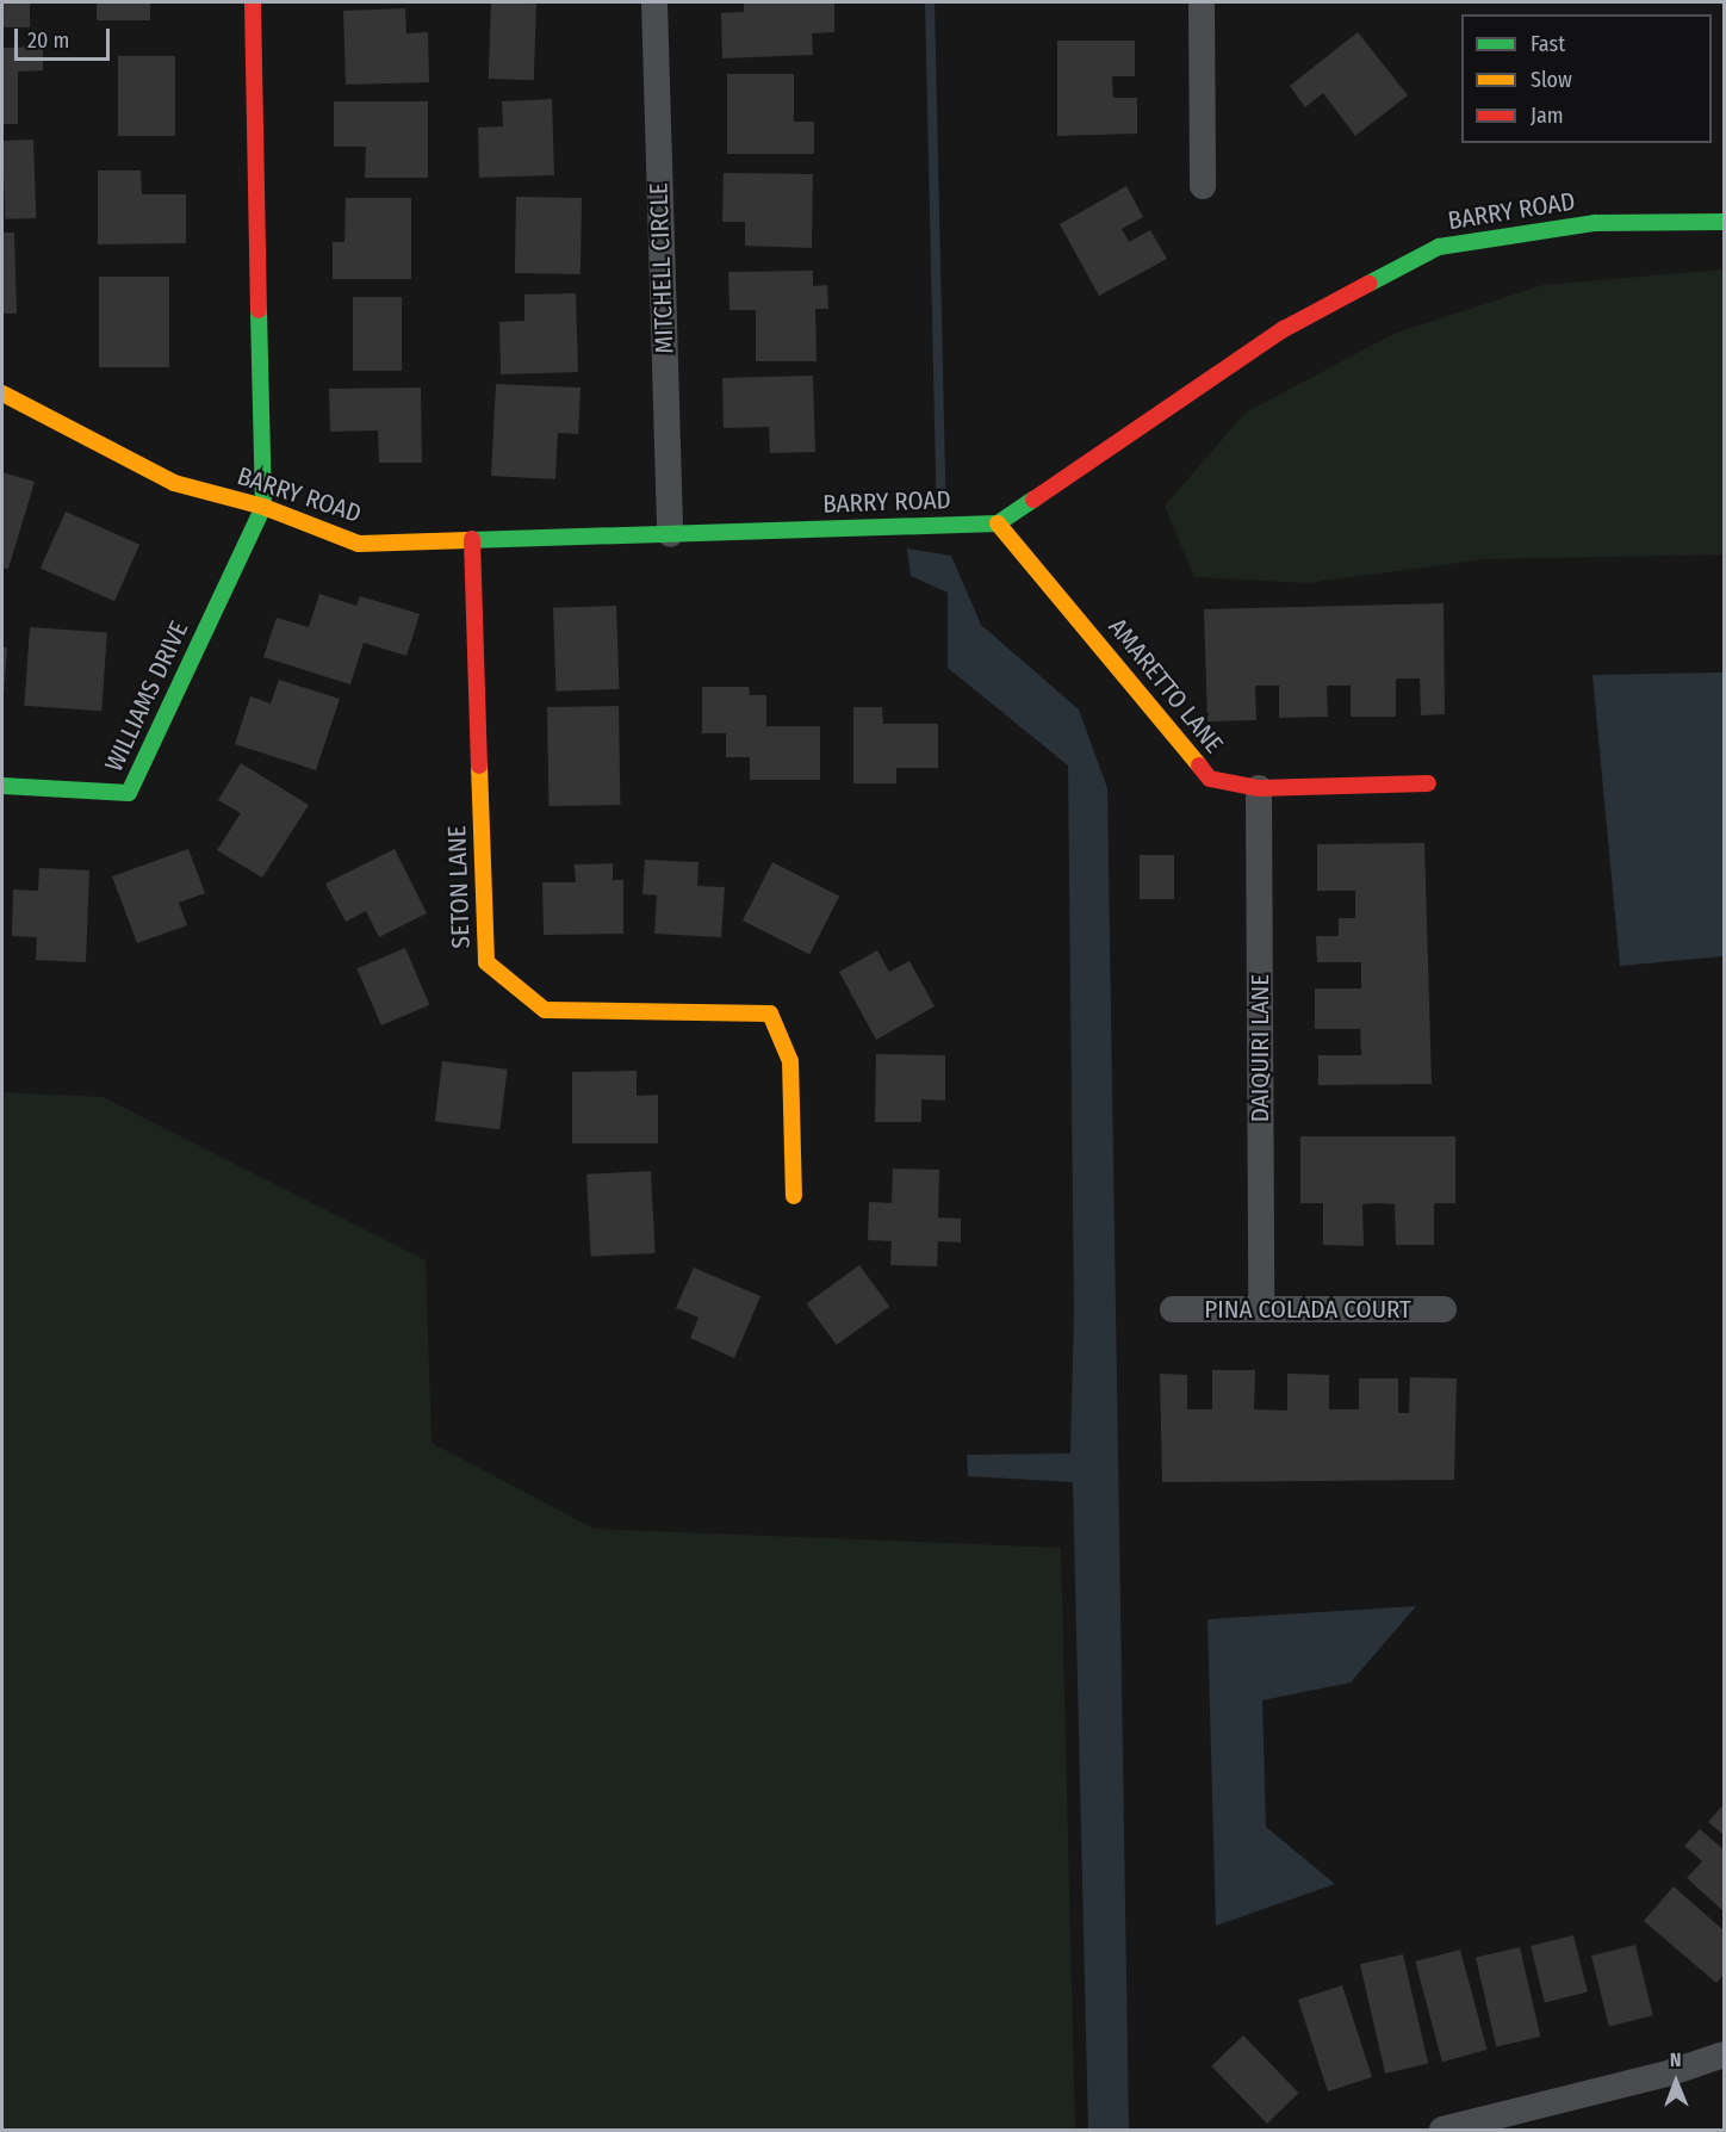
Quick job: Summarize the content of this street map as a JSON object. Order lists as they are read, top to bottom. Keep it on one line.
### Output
{"streets":{"street":["BARRY ROAD","MITCHELL CIRCLE","AMARETTO LANE","WILLIAMS DRIVE","SETON LANE","DAIQUIRI LANE","PINA COLADA COURT"]},"crossings":[["BARRY ROAD","MITCHELL CIRCLE"],["BARRY ROAD","AMARETTO LANE"],["BARRY ROAD","WILLIAMS DRIVE"],["BARRY ROAD","SETON LANE"],["AMARETTO LANE","DAIQUIRI LANE"],["DAIQUIRI LANE","PINA COLADA COURT"]],"legend":["Fast","Slow","Jam"],"scale_bar":"20 m","north":"top"}
